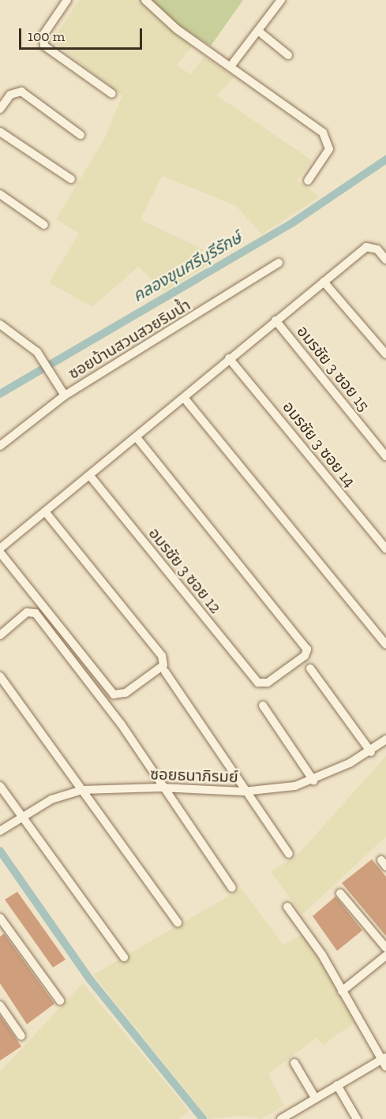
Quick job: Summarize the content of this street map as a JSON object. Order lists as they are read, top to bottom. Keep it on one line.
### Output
{"streets":{"street":["ซอยบ้านสวนสวยริมน้ำ","อมรชัย 3 ซอย 15","อมรชัย 3 ซอย 14","อมรชัย 3 ซอย 12","ซอยธนาภิรมย์"]},"water":["คลองขุนศรีบุรีรักษ์"],"scale_bar":"100 m"}
